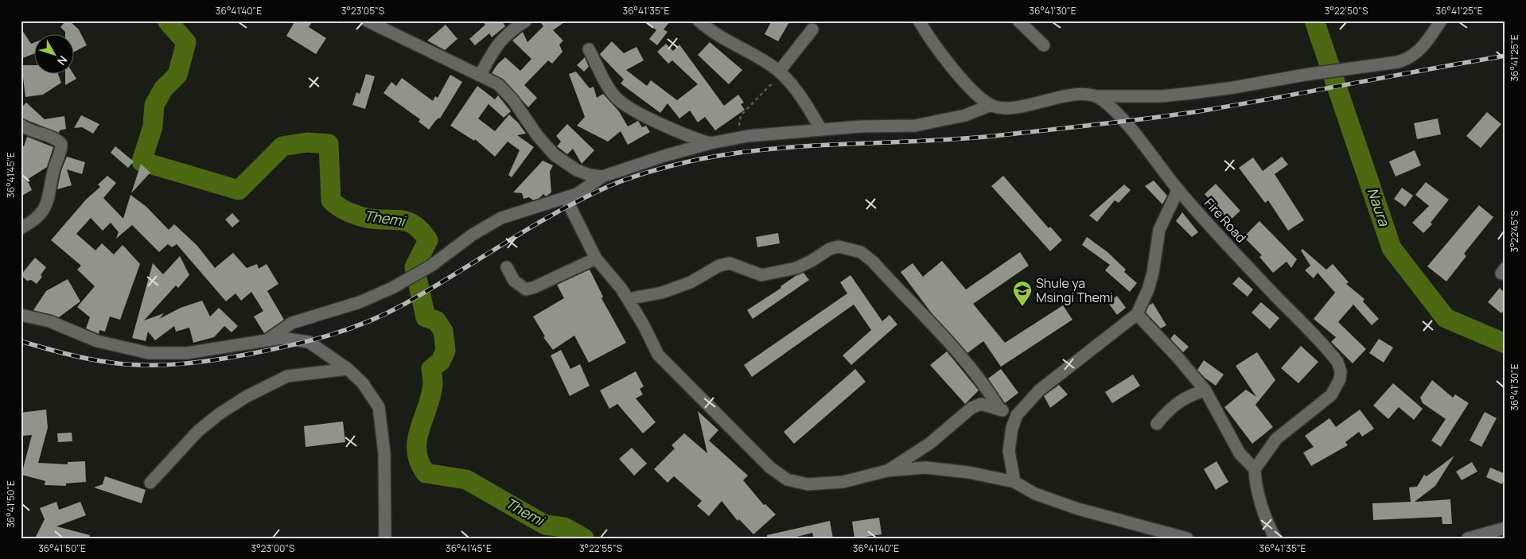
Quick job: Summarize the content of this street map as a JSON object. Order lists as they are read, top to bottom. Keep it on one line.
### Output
{"streets":{"street":["Fire Road"]},"water":["Naura","Themi"],"places":{"school or university":["Shule ya Msingi Themi"]},"north":"bottom right","coordinates":["36°41'40\"E","3°23'05\"S","36°41'35\"E","36°41'30\"E","3°22'50\"S","36°41'25\"E","36°41'45\"E","3°22'45\"S","36°41'50\"E","3°23'00\"S","3°22'55\"S"]}
